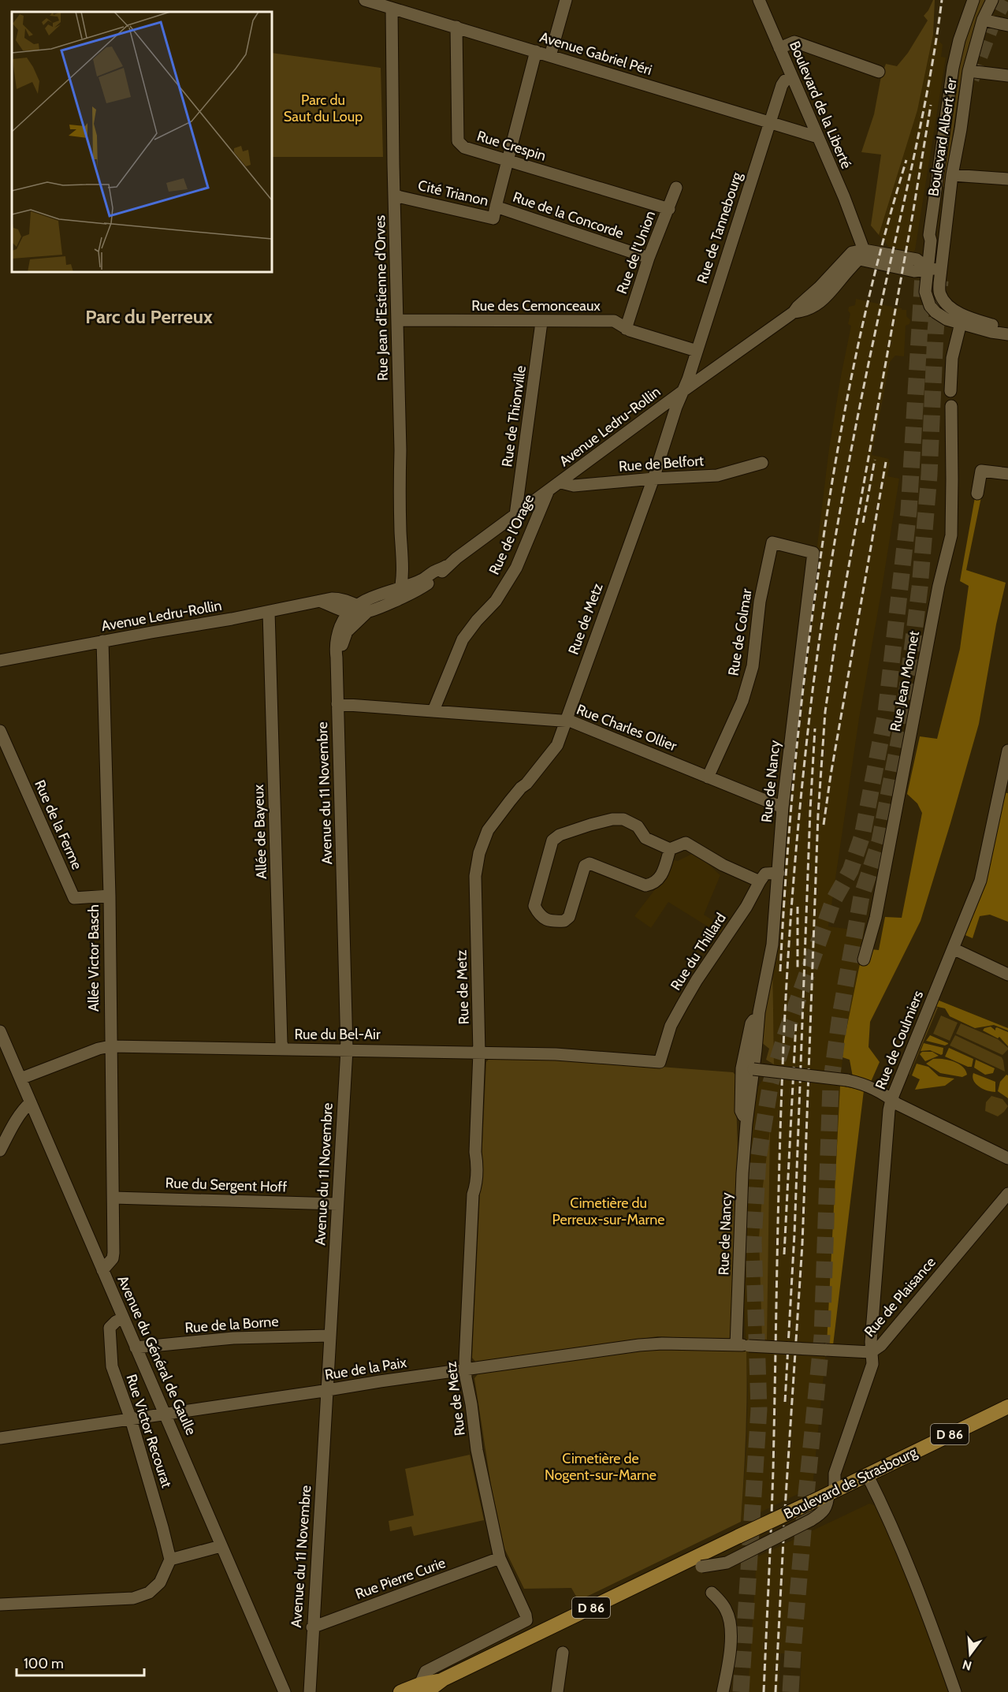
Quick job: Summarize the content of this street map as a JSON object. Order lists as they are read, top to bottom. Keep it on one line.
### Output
{"streets":{"main road":["D 86","Boulevard de Strasbourg"],"street":["Avenue Gabriel Péri","Boulevard de la Liberté","Boulevard Albert 1er","Rue Crespin","Cité Trianon","Rue de la Concorde","Rue de Tannebourg","Rue de l'Union","Rue Jean d'Estienne d'Orves","Rue des Cemonceaux","Rue de Thionville","Avenue Ledru-Rollin","Rue de Belfort","Rue de l'Orage","Rue de Metz","Rue de Colmar","Rue Jean Monnet","Rue Charles Ollier","Rue de Nancy","Avenue du 11 Novembre","Rue de la Ferme","Allée de Bayeux","Rue du Thillard","Allée Victor Basch","Rue du Bel-Air","Rue de Coulmiers","Rue du Sergent Hoff","Rue de Plaisance","Rue de la Borne","Avenue du Général de Gaulle","Rue de la Paix","Rue Victor Recourat","Rue Pierre Curie"]},"crossings":[["Avenue Gabriel Péri","Boulevard de la Liberté"],["Avenue Gabriel Péri","Rue Crespin"],["Avenue Gabriel Péri","Rue de la Concorde"],["Avenue Gabriel Péri","Rue de Tannebourg"],["Avenue Gabriel Péri","Rue Jean d'Estienne d'Orves"],["Boulevard de la Liberté","Rue de Tannebourg"],["Boulevard de la Liberté","Avenue Ledru-Rollin"],["Rue Crespin","Rue de la Concorde"],["Rue Crespin","Rue de l'Union"],["Cité Trianon","Rue de la Concorde"],["Cité Trianon","Rue Jean d'Estienne d'Orves"],["Rue de la Concorde","Rue de l'Union"],["Rue de Tannebourg","Rue des Cemonceaux"],["Rue de Tannebourg","Avenue Ledru-Rollin"],["Rue de Tannebourg","Rue de Metz"],["Rue de l'Union","Rue des Cemonceaux"],["Rue Jean d'Estienne d'Orves","Rue des Cemonceaux"],["Rue Jean d'Estienne d'Orves","Avenue Ledru-Rollin"],["Rue des Cemonceaux","Rue de Thionville"],["Rue de Thionville","Avenue Ledru-Rollin"],["Avenue Ledru-Rollin","Rue de Belfort"],["Avenue Ledru-Rollin","Rue de l'Orage"],["Avenue Ledru-Rollin","Rue de Metz"],["Avenue Ledru-Rollin","Avenue du 11 Novembre"],["Avenue Ledru-Rollin","Allée de Bayeux"],["Avenue Ledru-Rollin","Allée Victor Basch"],["Rue de Belfort","Rue de Metz"],["Rue de l'Orage","Rue Charles Ollier"],["Rue de Metz","Rue Charles Ollier"],["Rue de Metz","Rue du Bel-Air"],["Rue de Metz","Rue de la Paix"],["Rue de Metz","D 86"],["Rue de Metz","Rue Pierre Curie"],["Rue de Colmar","Rue Charles Ollier"],["Rue de Colmar","Rue de Nancy"],["Rue Charles Ollier","Rue de Nancy"],["Rue Charles Ollier","Avenue du 11 Novembre"],["Rue de Nancy","Rue de la Paix"],["Avenue du 11 Novembre","Rue du Bel-Air"],["Avenue du 11 Novembre","Rue du Sergent Hoff"],["Avenue du 11 Novembre","Rue de la Borne"],["Avenue du 11 Novembre","Rue de la Paix"],["Avenue du 11 Novembre","Rue Pierre Curie"],["Rue de la Ferme","Allée Victor Basch"],["Allée de Bayeux","Rue du Bel-Air"],["Rue du Thillard","Rue du Bel-Air"],["Allée Victor Basch","Rue du Bel-Air"],["Allée Victor Basch","Rue du Sergent Hoff"],["Allée Victor Basch","Avenue du Général de Gaulle"],["Rue du Bel-Air","Avenue du Général de Gaulle"],["Rue de Coulmiers","Rue de Plaisance"],["Rue de Coulmiers","Rue de la Paix"],["Rue de Plaisance","Rue de la Paix"],["Rue de Plaisance","D 86"],["Rue de Plaisance","Boulevard de Strasbourg"],["Rue de la Borne","Avenue du Général de Gaulle"],["Avenue du Général de Gaulle","Rue de la Paix"],["Avenue du Général de Gaulle","Rue Victor Recourat"],["Rue de la Paix","Rue Victor Recourat"],["D 86","Boulevard de Strasbourg"]],"districts":["Parc du Perreux"],"parks":["Parc du Saut du Loup","Cimetière du Perreux-sur-Marne","Cimetière de Nogent-sur-Marne"],"scale_bar":"100 m","north":"bottom"}
